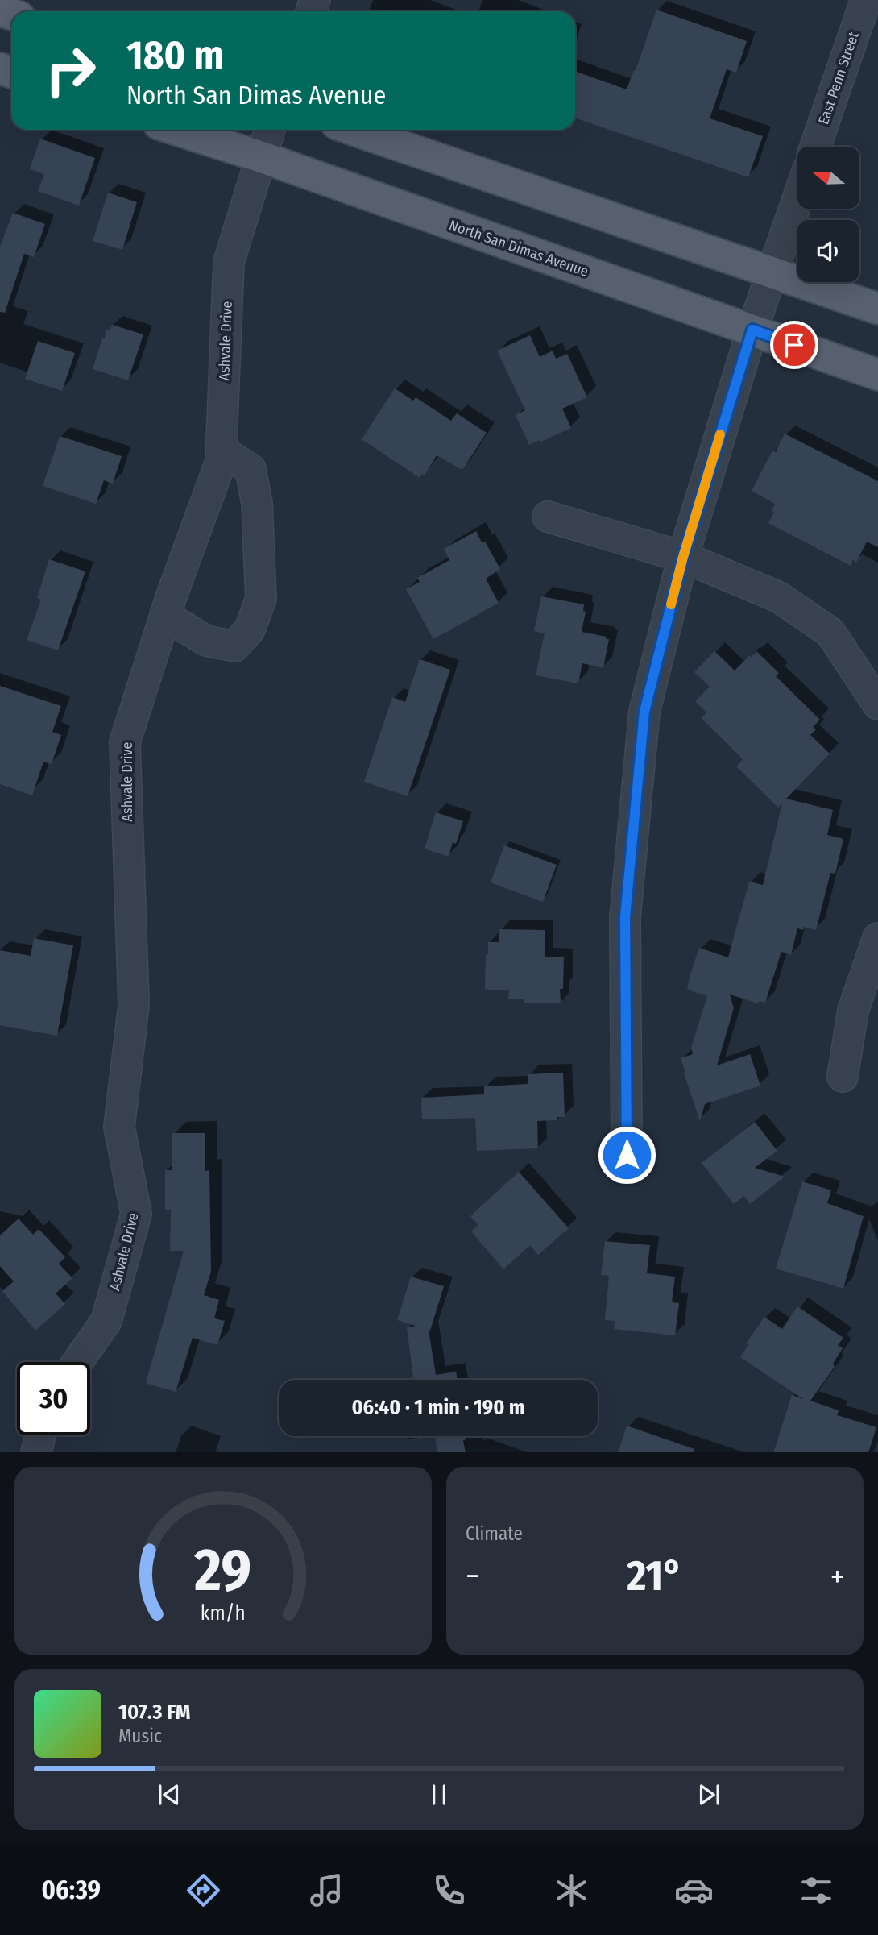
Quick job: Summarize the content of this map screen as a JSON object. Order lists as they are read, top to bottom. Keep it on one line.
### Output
{"streets":{"main road":["North San Dimas Avenue"],"street":["East Penn Street","Ashvale Drive"]},"crossings":[["North San Dimas Avenue","Ashvale Drive"]],"north":"left","page":{"turn":["180 m","North San Dimas Avenue"],"limit":"30","trip":"06:40 · 1 min · 190 m","tile":"Climate","heat":["−","21°","+"],"song":["107.3 FM","Music"],"tabs":"06:39","gauge":["29","km/h"]}}
